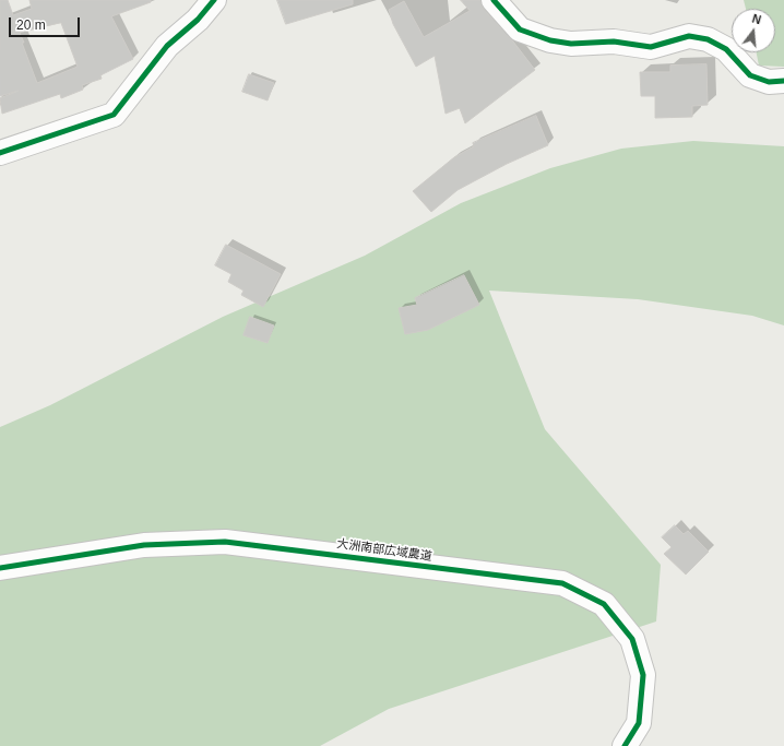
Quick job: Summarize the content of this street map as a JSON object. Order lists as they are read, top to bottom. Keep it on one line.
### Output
{"streets":{"street":["大洲南部広域農道"]},"scale_bar":"20 m","north":"top"}
